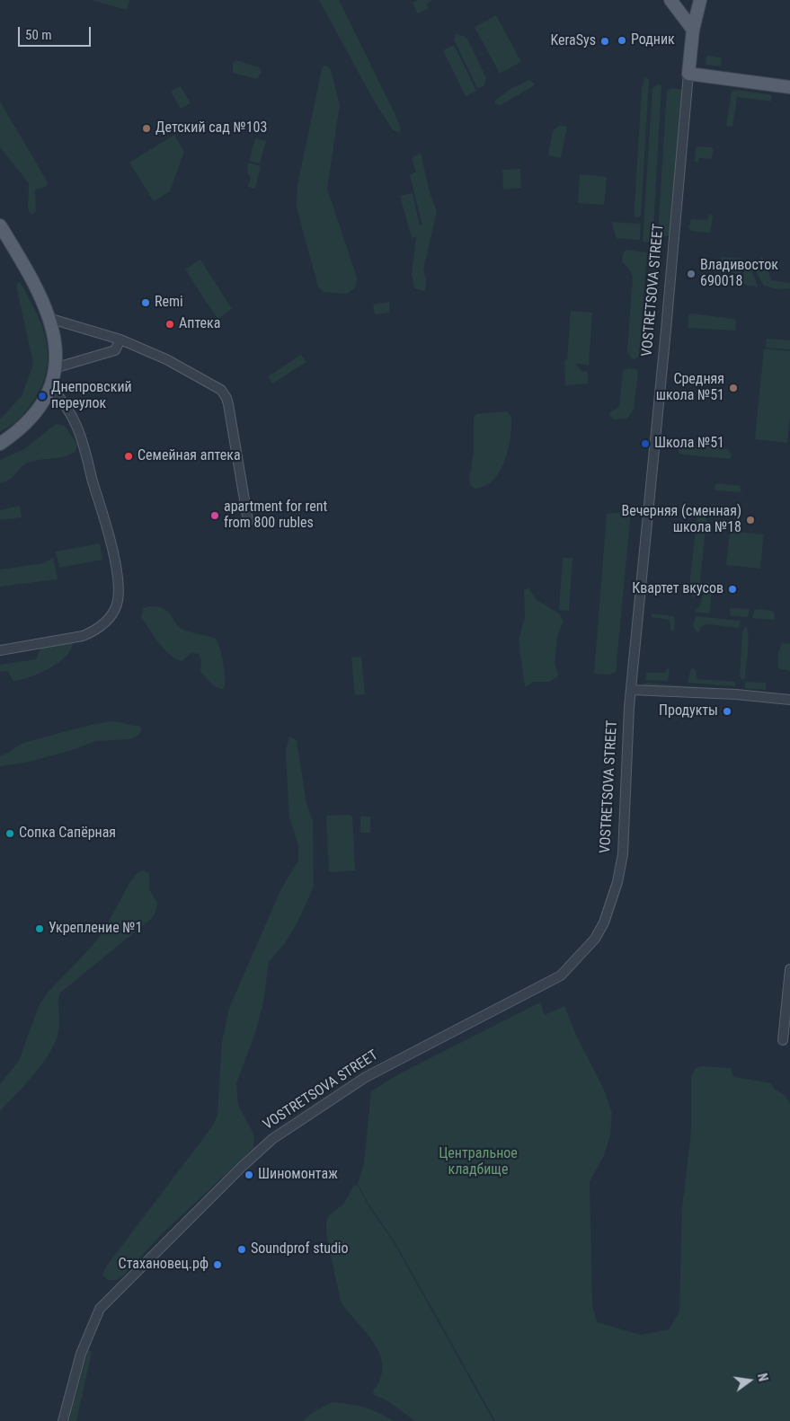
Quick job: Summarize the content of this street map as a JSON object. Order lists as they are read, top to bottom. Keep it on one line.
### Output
{"streets":{"main road":["VOSTRETSOVA STREET"]},"parks":["Центральное кладбище"],"places":["Родник","KeraSys","Детский сад №103","Владивосток 690018","Remi","Аптека","Средняя школа №51","Днепровский переулок","Школа №51","Семейная аптека","apartment for rent from 800 rubles","Вечерняя (сменная) школа №18","Квартет вкусов","Продукты","Сопка Сапёрная","Укрепление №1","Шиномонтаж","Soundprof studio","Стахановец.рф"],"scale_bar":"50 m","north":"right"}
